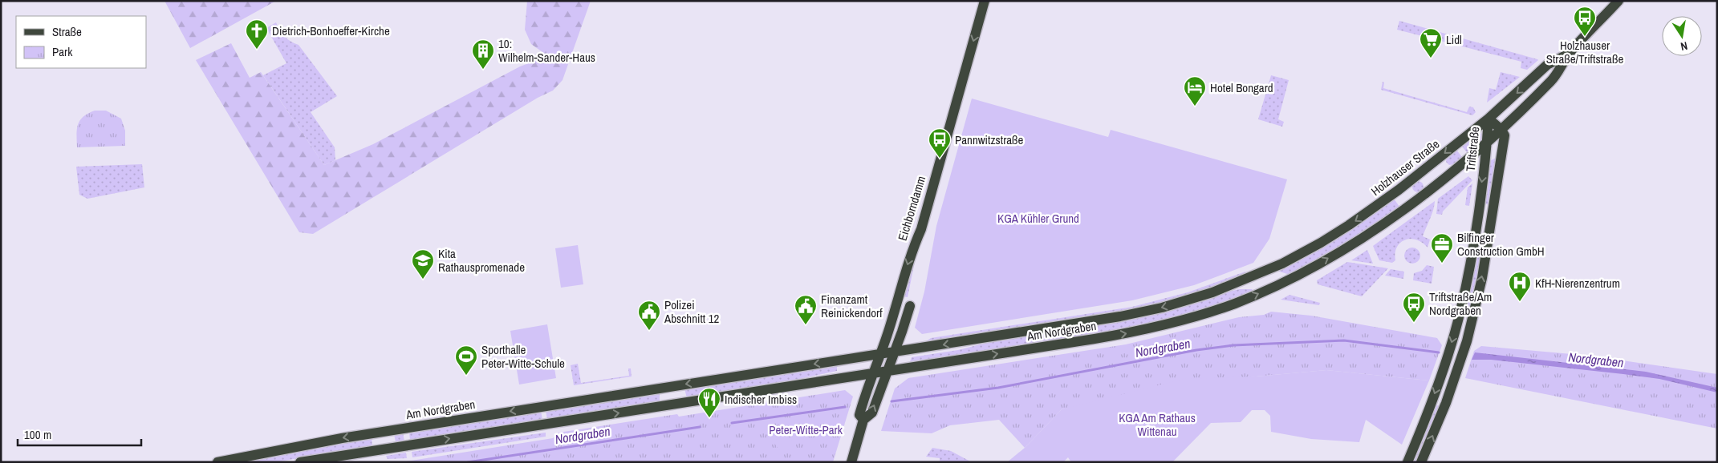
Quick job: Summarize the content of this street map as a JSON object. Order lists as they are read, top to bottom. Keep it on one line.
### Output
{"streets":{"main road":["Triftstraße","Holzhauser Straße","Eichborndamm","Am Nordgraben"]},"crossings":[["Triftstraße","Holzhauser Straße"],["Holzhauser Straße","Am Nordgraben"],["Eichborndamm","Am Nordgraben"]],"water":["Nordgraben"],"parks":["KGA Kühler Grund","KGA Am Rathaus Wittenau","Peter-Witte-Park"],"places":{"bus stop":["Holzhauser Straße/Triftstraße","Pannwitzstraße","Triftstraße/Am Nordgraben"],"church":["Dietrich-Bonhoeffer-Kirche"],"supermarket":["Lidl"],"building":["10: Wilhelm-Sander-Haus"],"hotel":["Hotel Bongard"],"office":["Bilfinger Construction GmbH"],"school or university":["Kita Rathauspromenade"],"hospital":["KfH-Nierenzentrum"],"public building":["Finanzamt Reinickendorf","Polizei Abschnitt 12"],"sports":["Sporthalle Peter-Witte-Schule"],"restaurant":["Indischer Imbiss"]},"legend":["Straße","Park"],"scale_bar":"100 m","north":"bottom"}
